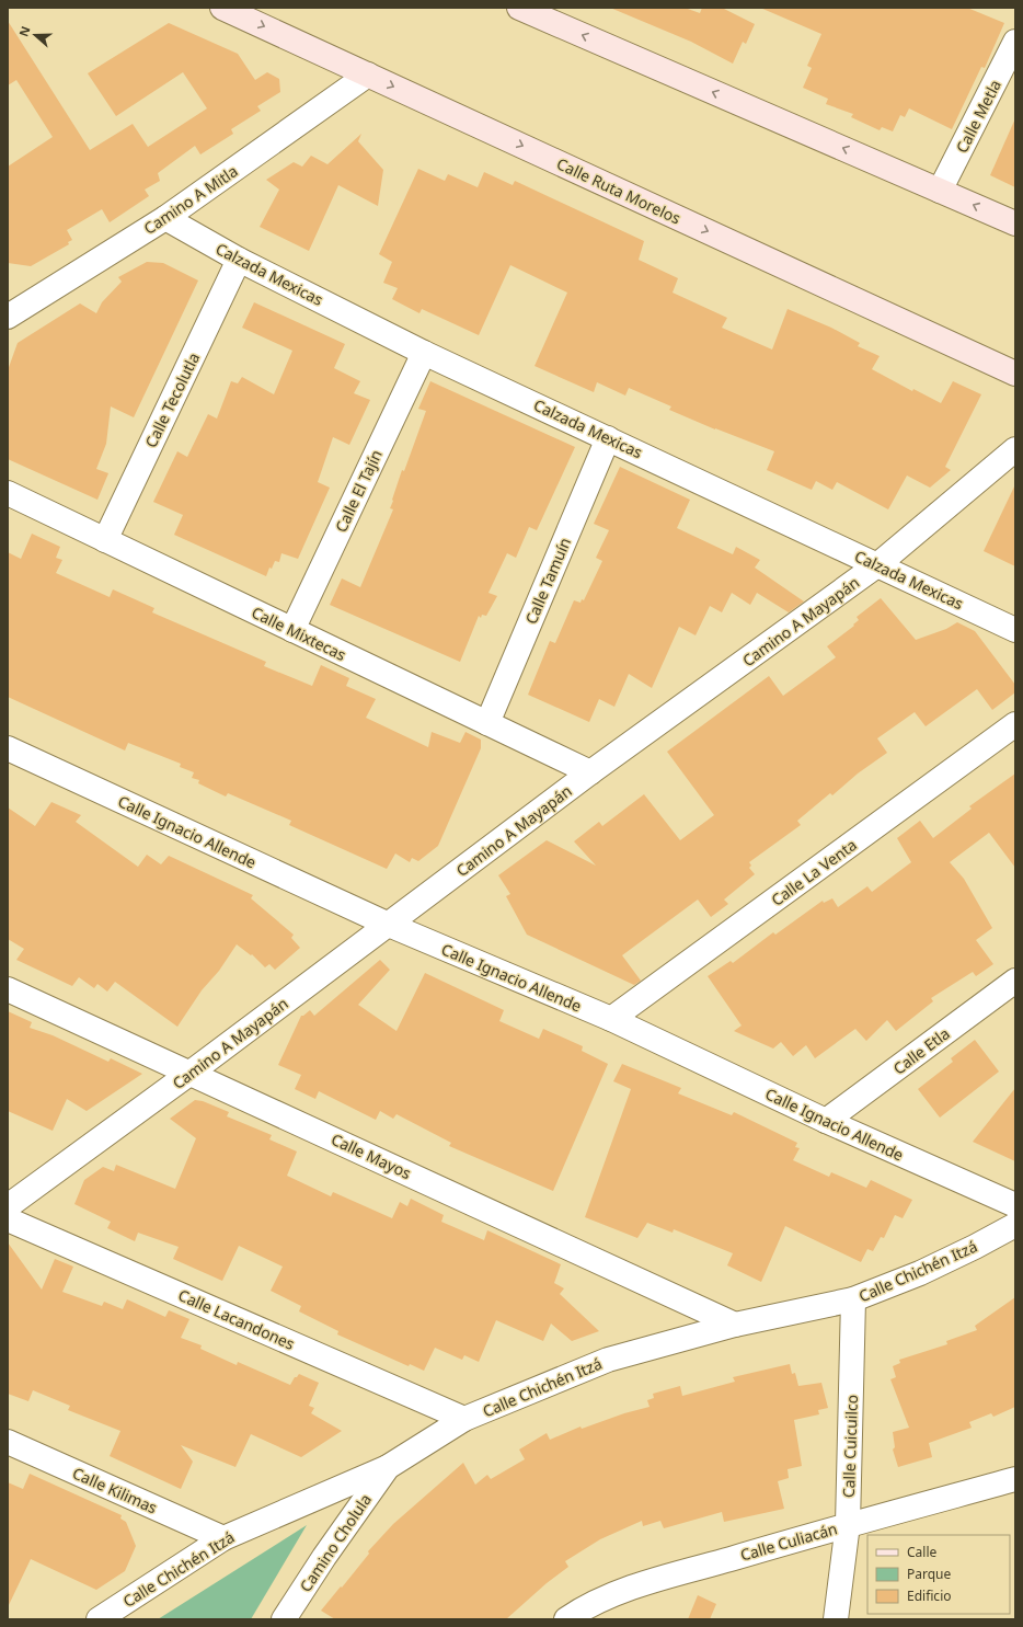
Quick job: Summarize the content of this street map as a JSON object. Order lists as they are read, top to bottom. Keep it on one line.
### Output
{"streets":{"main road":["Calle Ruta Morelos"],"street":["Calle Metla","Camino A Mitla","Calzada Mexicas","Calle Tecolutla","Calle El Tajín","Calle Tamuín","Camino A Mayapán","Calle Mixtecas","Calle Ignacio Allende","Calle La Venta","Calle Etla","Calle Mayos","Calle Chichén Itzá","Calle Lacandones","Calle Cuicuilco","Calle Kilimas","Calle Culiacán","Camino Cholula"]},"crossings":[["Calle Ruta Morelos","Camino A Mitla"],["Camino A Mitla","Calzada Mexicas"],["Calzada Mexicas","Calle Tecolutla"],["Calzada Mexicas","Calle El Tajín"],["Calzada Mexicas","Calle Tamuín"],["Calzada Mexicas","Camino A Mayapán"],["Calle Tecolutla","Calle Mixtecas"],["Calle El Tajín","Calle Mixtecas"],["Calle Tamuín","Calle Mixtecas"],["Camino A Mayapán","Calle Mixtecas"],["Camino A Mayapán","Calle Ignacio Allende"],["Camino A Mayapán","Calle Mayos"],["Calle Ignacio Allende","Calle La Venta"],["Calle Ignacio Allende","Calle Etla"],["Calle Mayos","Calle Chichén Itzá"],["Calle Chichén Itzá","Calle Lacandones"],["Calle Chichén Itzá","Calle Cuicuilco"],["Calle Chichén Itzá","Calle Kilimas"],["Calle Chichén Itzá","Camino Cholula"],["Calle Cuicuilco","Calle Culiacán"]],"legend":["Calle","Parque","Edificio"],"north":"left"}
